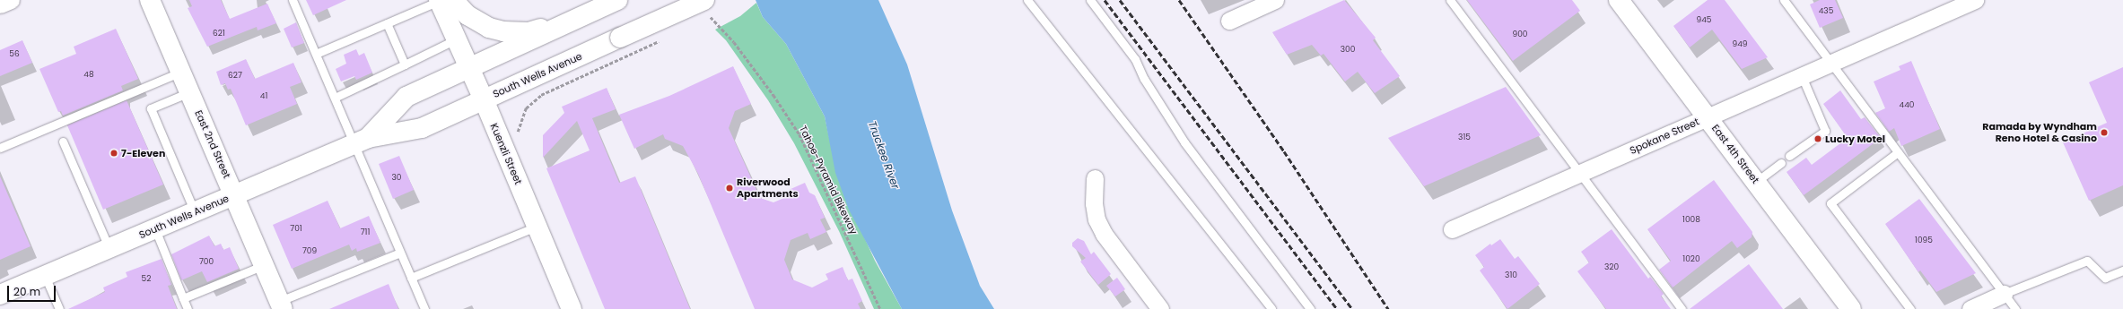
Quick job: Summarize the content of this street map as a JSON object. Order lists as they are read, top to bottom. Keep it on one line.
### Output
{"streets":{"main road":["South Wells Avenue","East 2nd Street","Kuenzli Street","East 4th Street"],"street":["Spokane Street"],"path":["Tahoe-Pyramid Bikeway"]},"crossings":[["South Wells Avenue","East 2nd Street"],["South Wells Avenue","Kuenzli Street"],["South Wells Avenue","Tahoe-Pyramid Bikeway"],["Spokane Street","East 4th Street"]],"water":["Truckee River"],"places":["Ramada by Wyndham Reno Hotel & Casino","Lucky Motel","7-Eleven","Riverwood Apartments"],"house_numbers":["435","945","621","900","949","300","56","48","627","41","440","315","30","1008","701","711","1095","709","1020","700","320","310","52"],"scale_bar":"20 m"}
